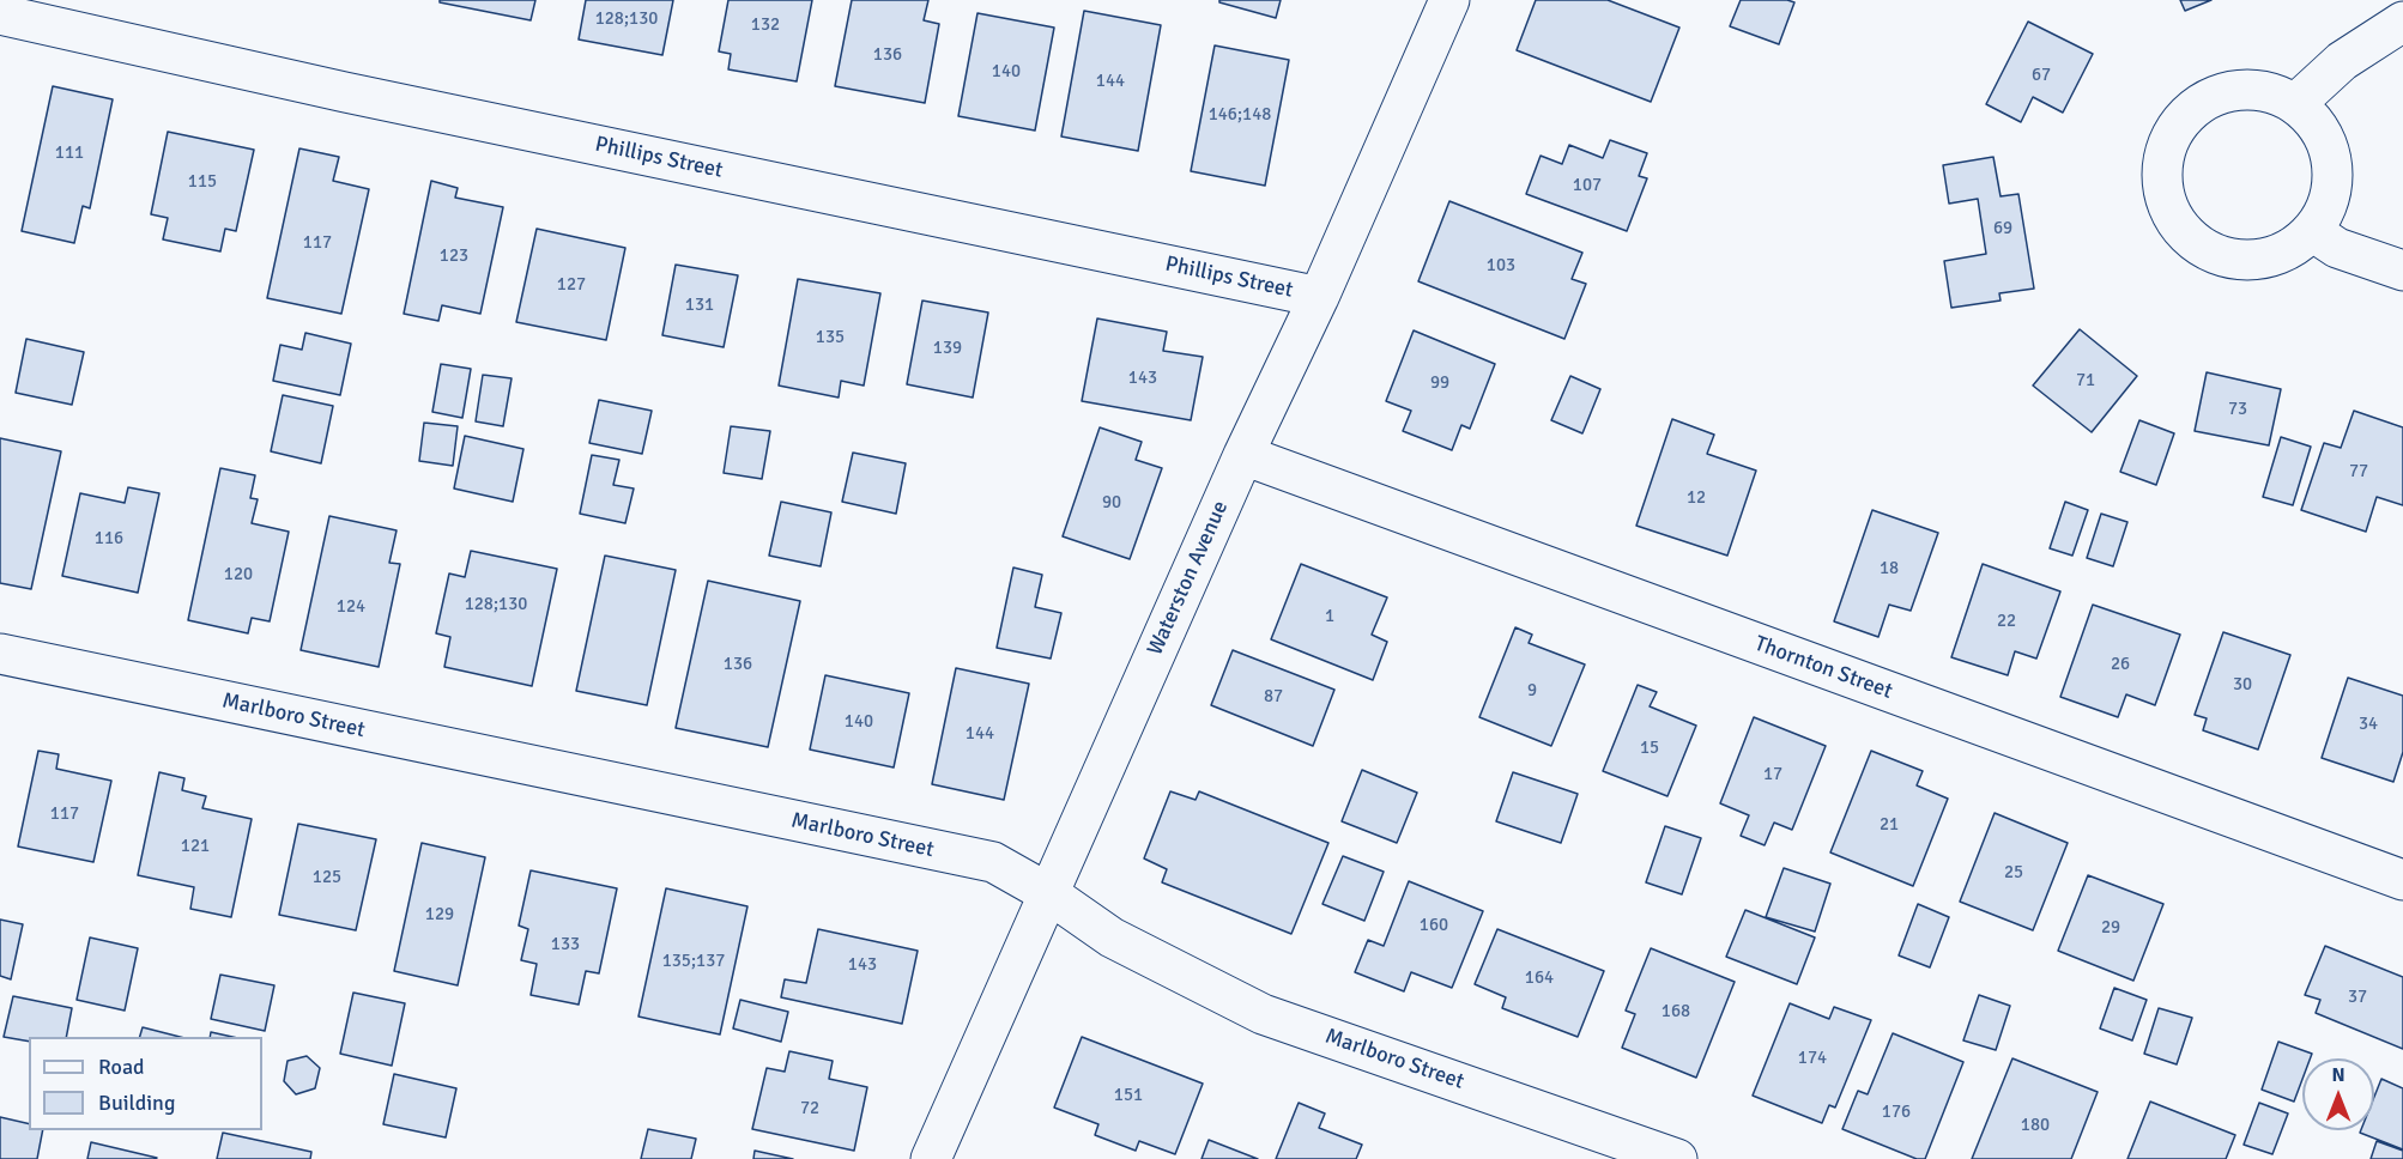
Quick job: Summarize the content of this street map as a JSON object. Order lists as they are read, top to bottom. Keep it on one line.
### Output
{"streets":{"street":["Phillips Street","Waterston Avenue","Thornton Street","Marlboro Street"]},"crossings":[["Phillips Street","Waterston Avenue"],["Waterston Avenue","Thornton Street"],["Waterston Avenue","Marlboro Street"]],"house_numbers":["128;130","132","136","140","67","144","146;148","111","115","107","69","117","123","103","127","131","135","139","143","71","99","73","77","12","90","116","18","120","128;130","124","1","22","136","26","30","9","87","140","34","144","15","17","117","21","121","25","125","129","160","29","133","135;137","143","164","37","168","174","151","72","176","180"],"legend":["Road","Building"],"north":"top"}
